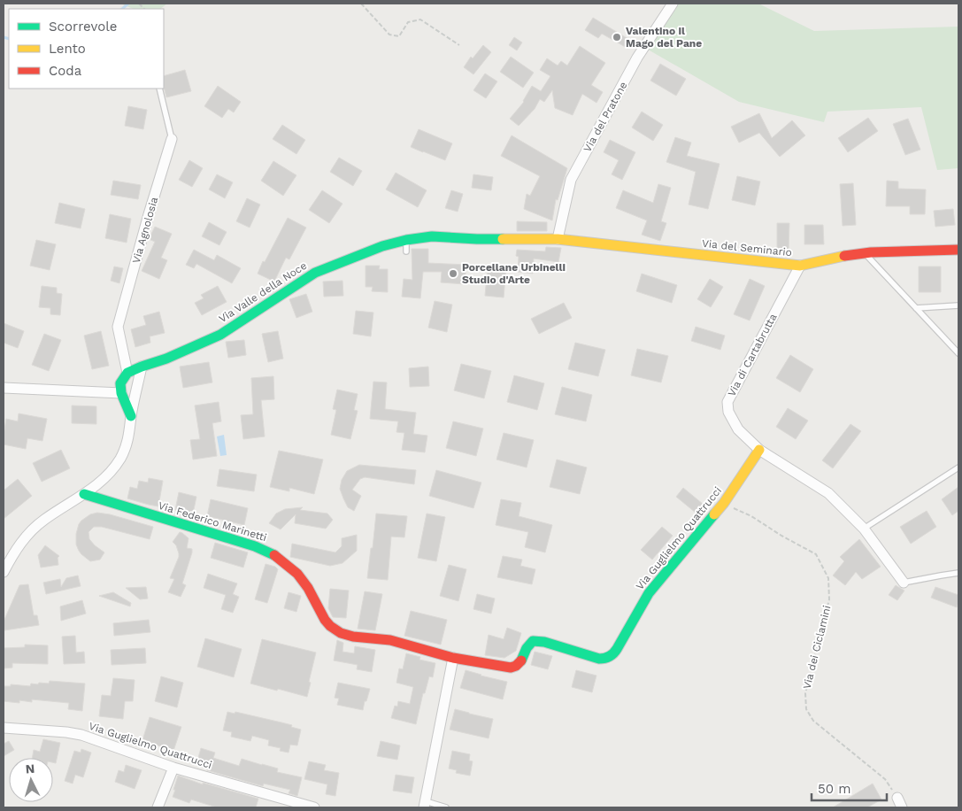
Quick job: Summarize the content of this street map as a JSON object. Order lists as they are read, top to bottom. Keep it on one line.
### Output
{"streets":{"street":["Via del Pratone","Via Agnolosia","Via del Seminario","Via Valle della Noce","Via di Cartabrutta","Via Federico Marinetti","Via Guglielmo Quattrucci"],"path":["Via dei Ciclamini"]},"crossings":[["Via del Pratone","Via del Seminario"],["Via del Pratone","Via Valle della Noce"],["Via Agnolosia","Via Valle della Noce"],["Via del Seminario","Via Valle della Noce"],["Via del Seminario","Via di Cartabrutta"],["Via di Cartabrutta","Via Guglielmo Quattrucci"],["Via Federico Marinetti","Via Guglielmo Quattrucci"],["Via Guglielmo Quattrucci","Via dei Ciclamini"]],"places":["Valentino il Mago del Pane","Porcellane Urbinelli Studio d'Arte"],"legend":["Scorrevole","Lento","Coda"],"scale_bar":"50 m","north":"top"}
